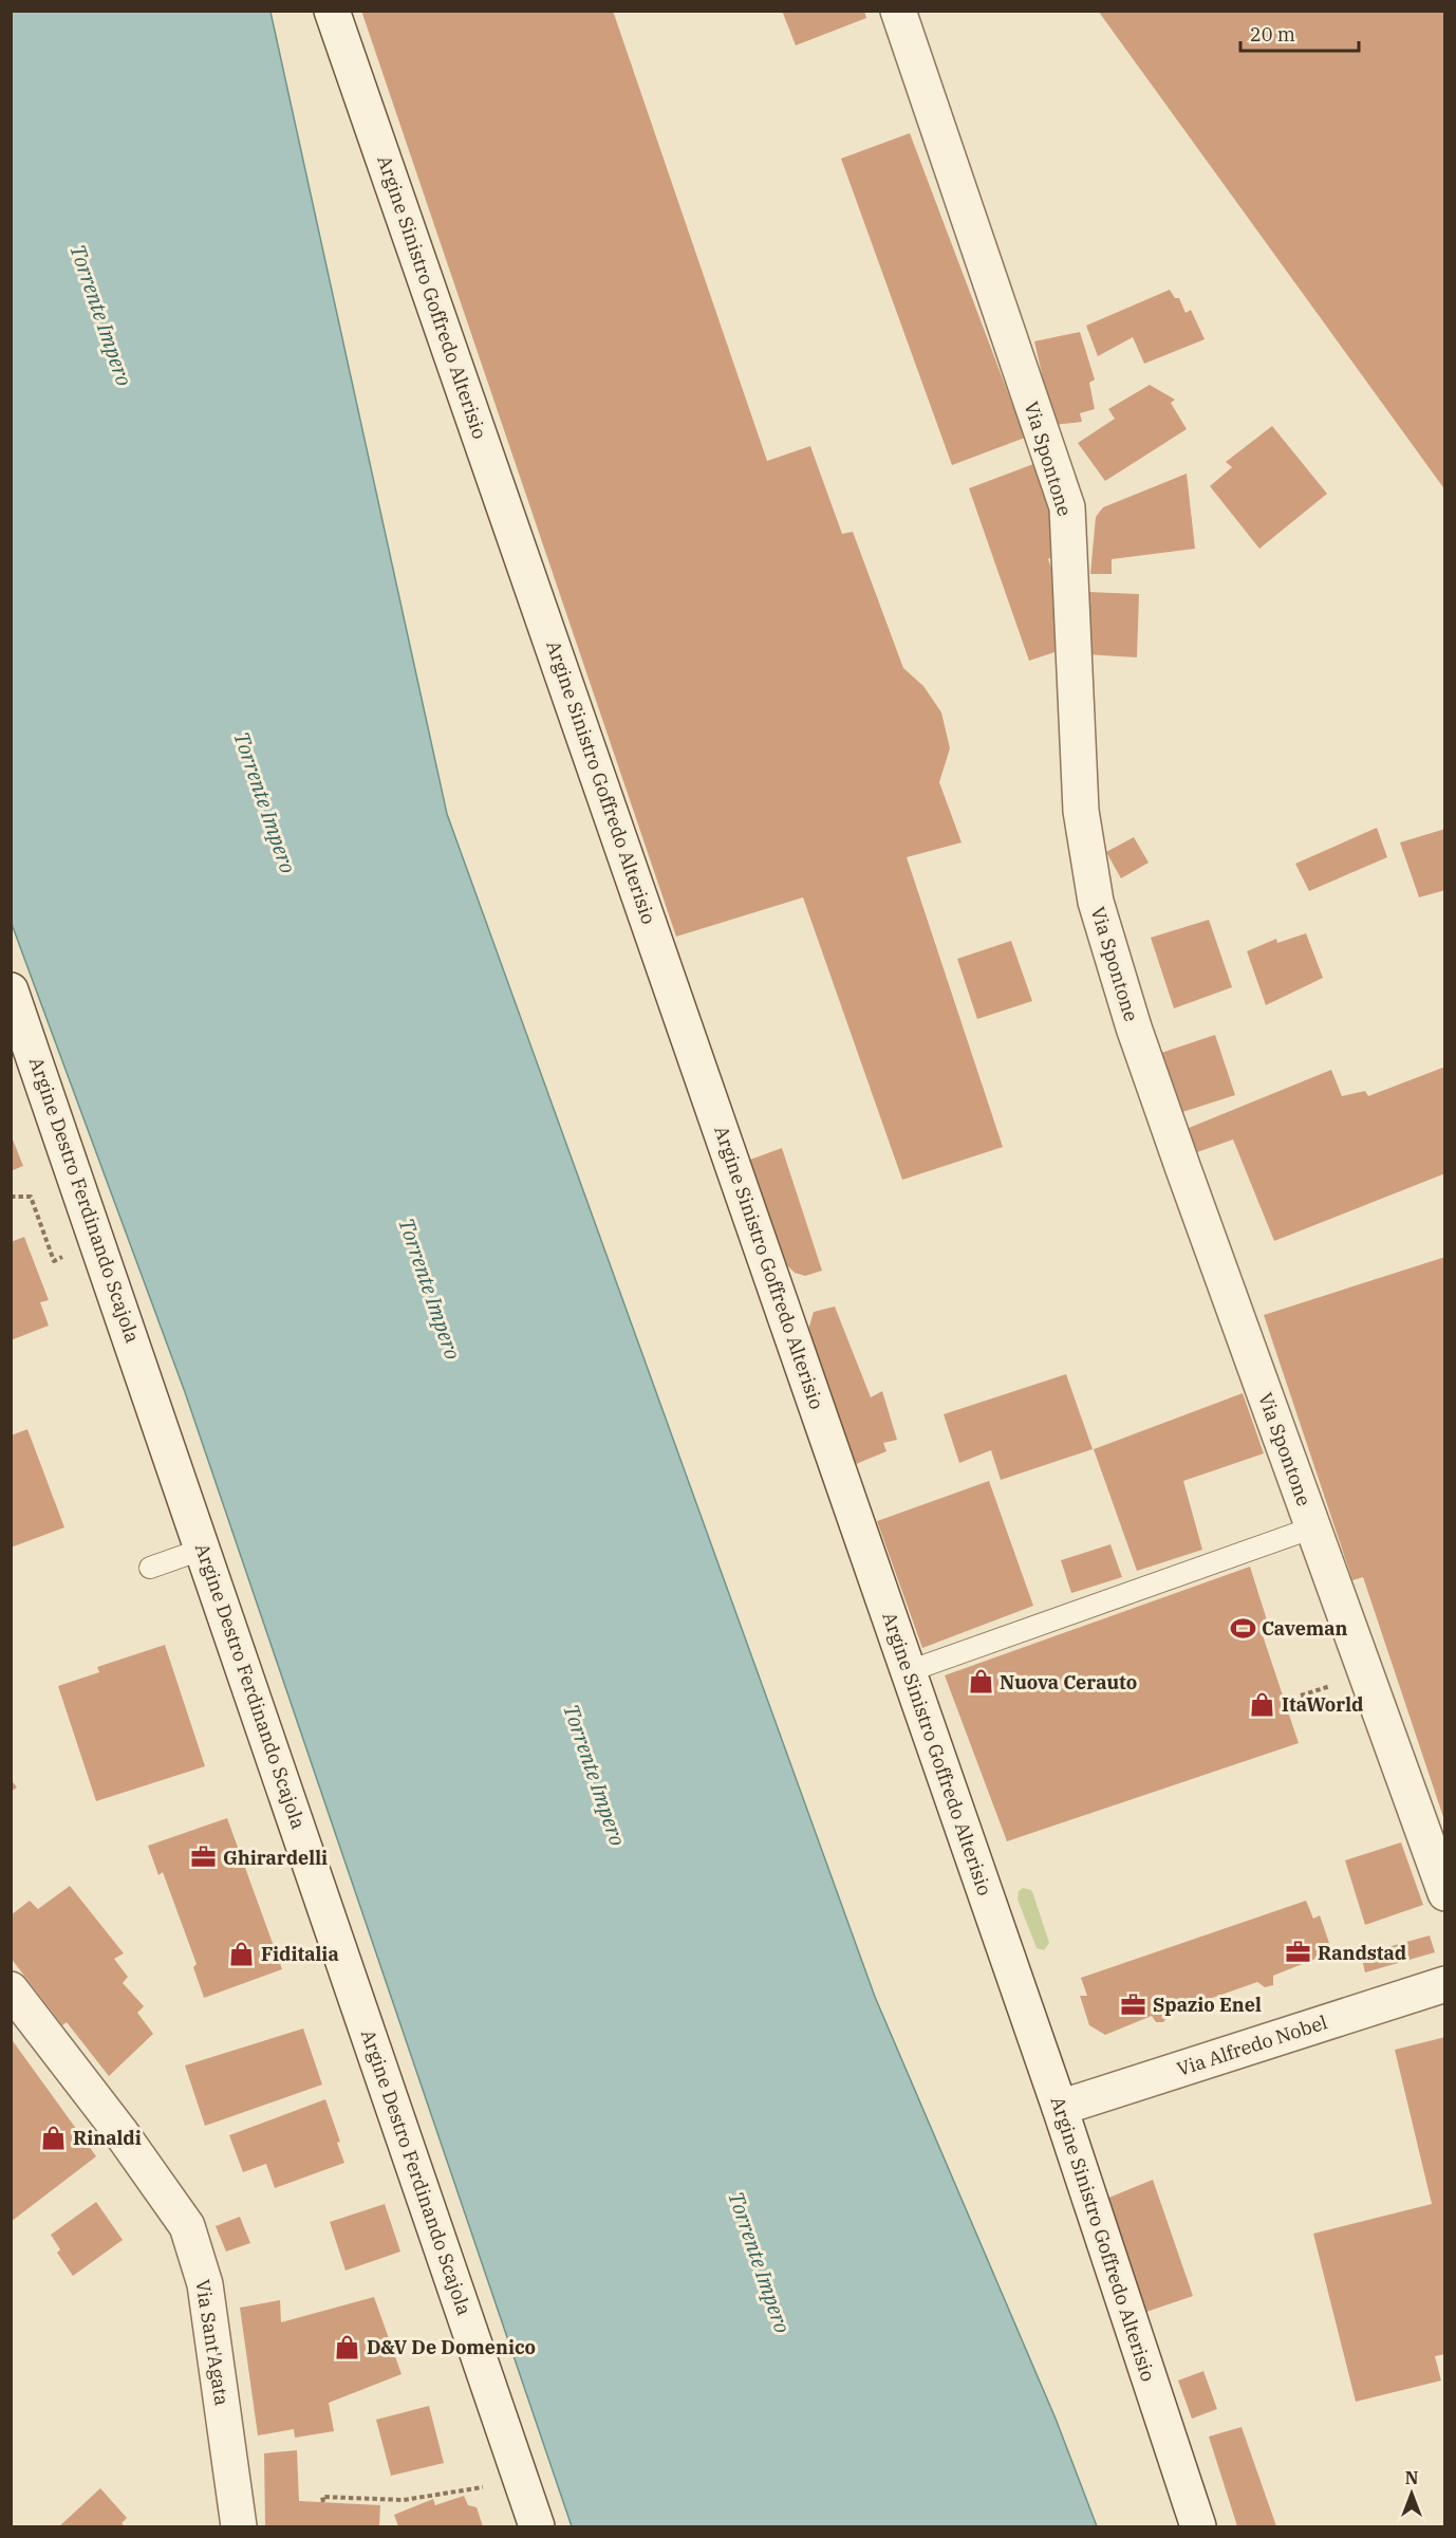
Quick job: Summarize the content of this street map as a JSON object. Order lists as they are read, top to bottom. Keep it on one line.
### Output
{"streets":{"main road":["Argine Sinistro Goffredo Alterisio","Via Spontone","Argine Destro Ferdinando Scajola","Via Alfredo Nobel","Via Sant'Agata"]},"crossings":[["Argine Sinistro Goffredo Alterisio","Via Alfredo Nobel"]],"water":["Torrente Impero"],"places":{"sports":["Caveman"],"shop":["Nuova Cerauto","ItaWorld","Fiditalia","Rinaldi","D&V De Domenico"],"office":["Ghirardelli","Randstad","Spazio Enel"]},"scale_bar":"20 m","north":"top"}
